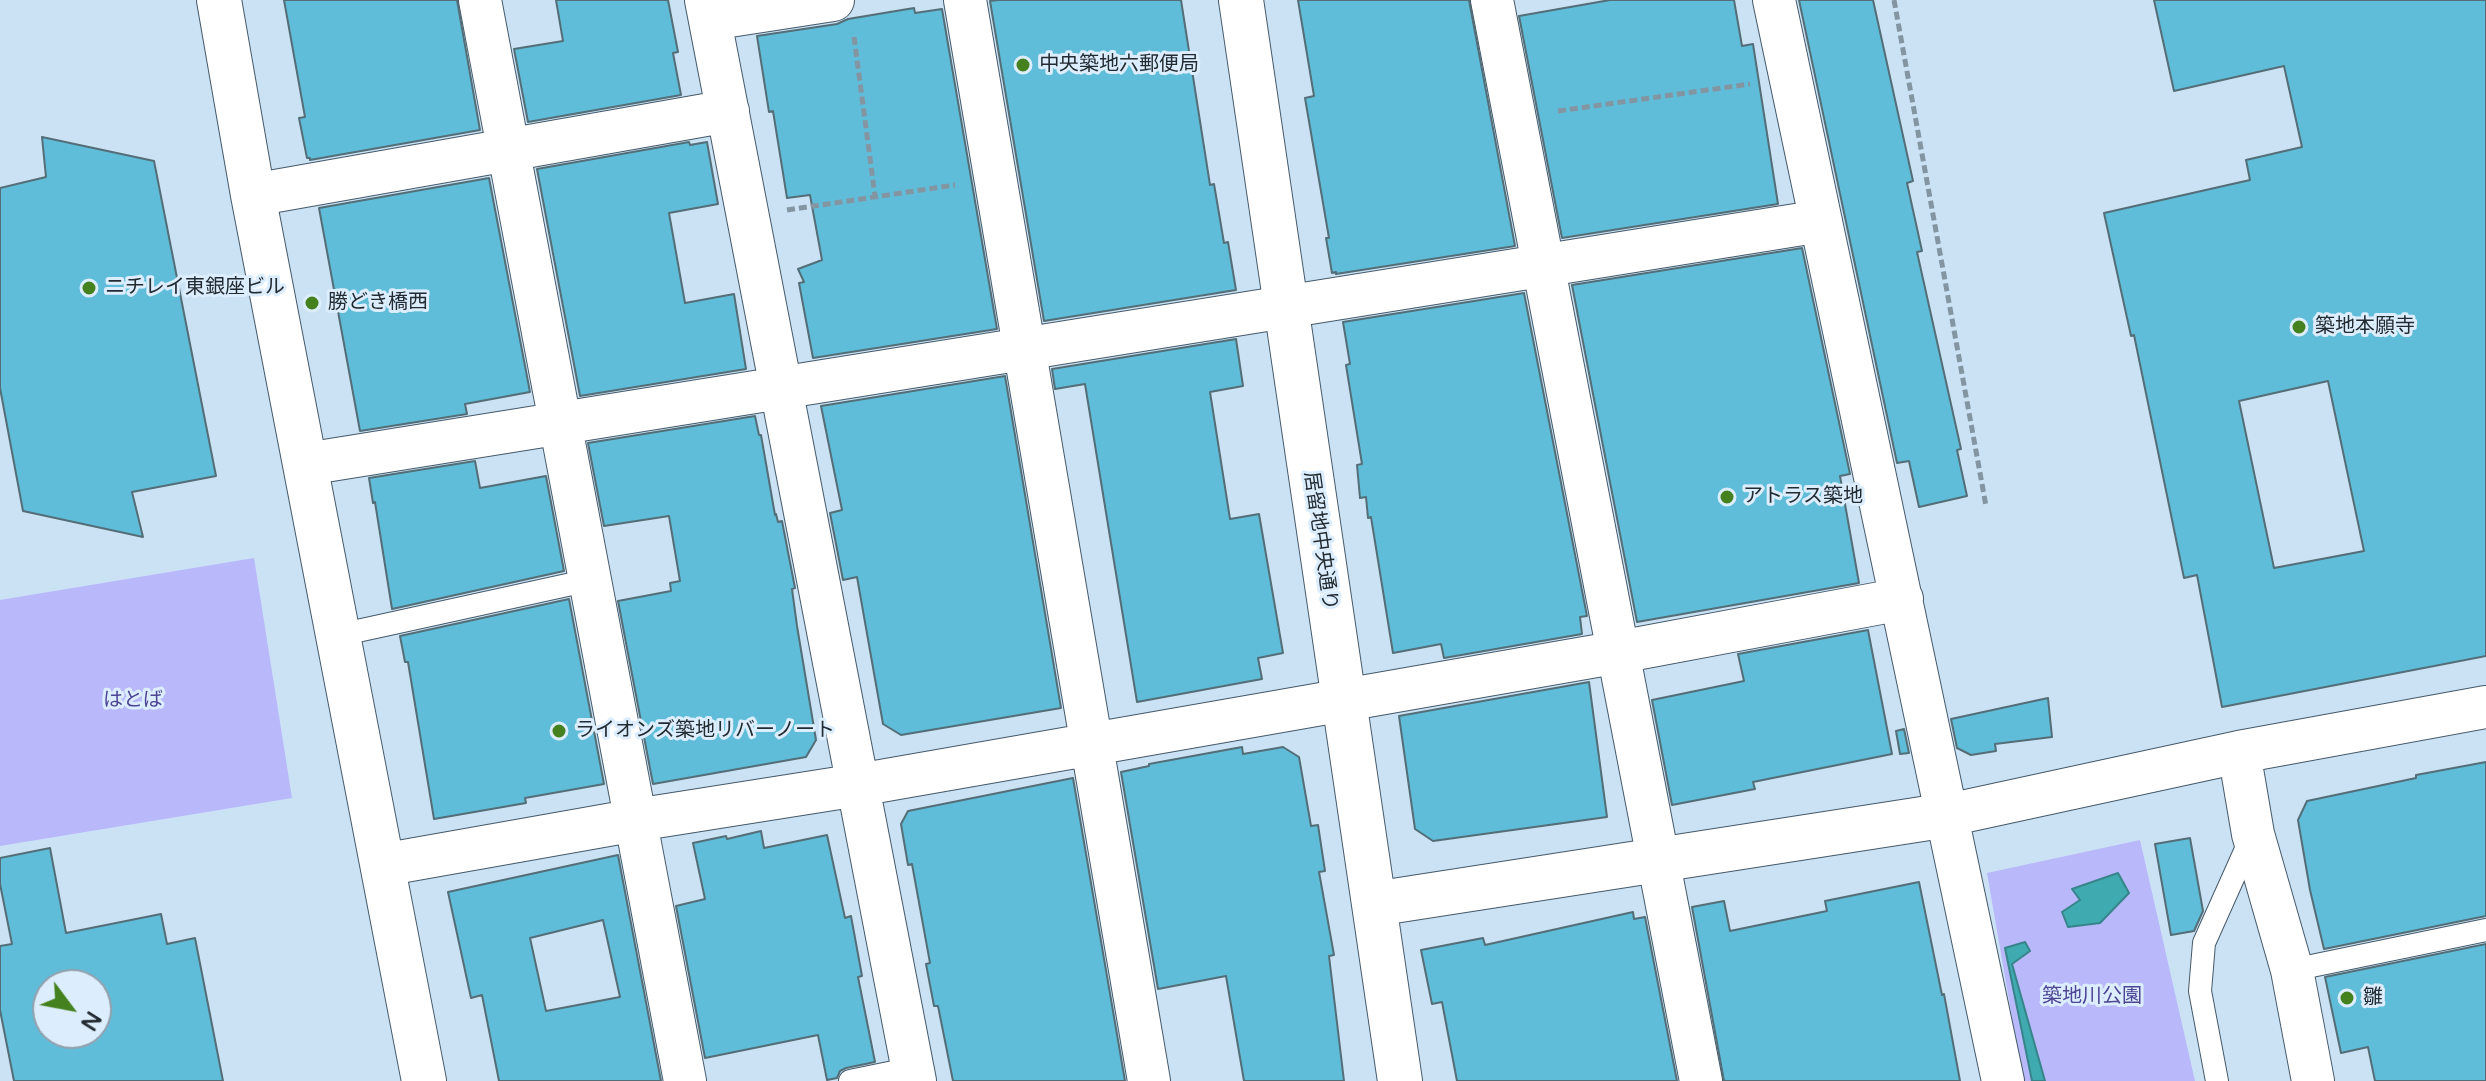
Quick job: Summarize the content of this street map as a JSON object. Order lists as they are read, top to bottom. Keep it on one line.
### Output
{"streets":{"street":["居留地中央通り"]},"parks":["はとば","築地川公園"],"places":["中央築地六郵便局","ニチレイ東銀座ビル","勝どき橋西","築地本願寺","アトラス築地","ライオンズ築地リバーノート","雛"],"north":"bottom right"}
